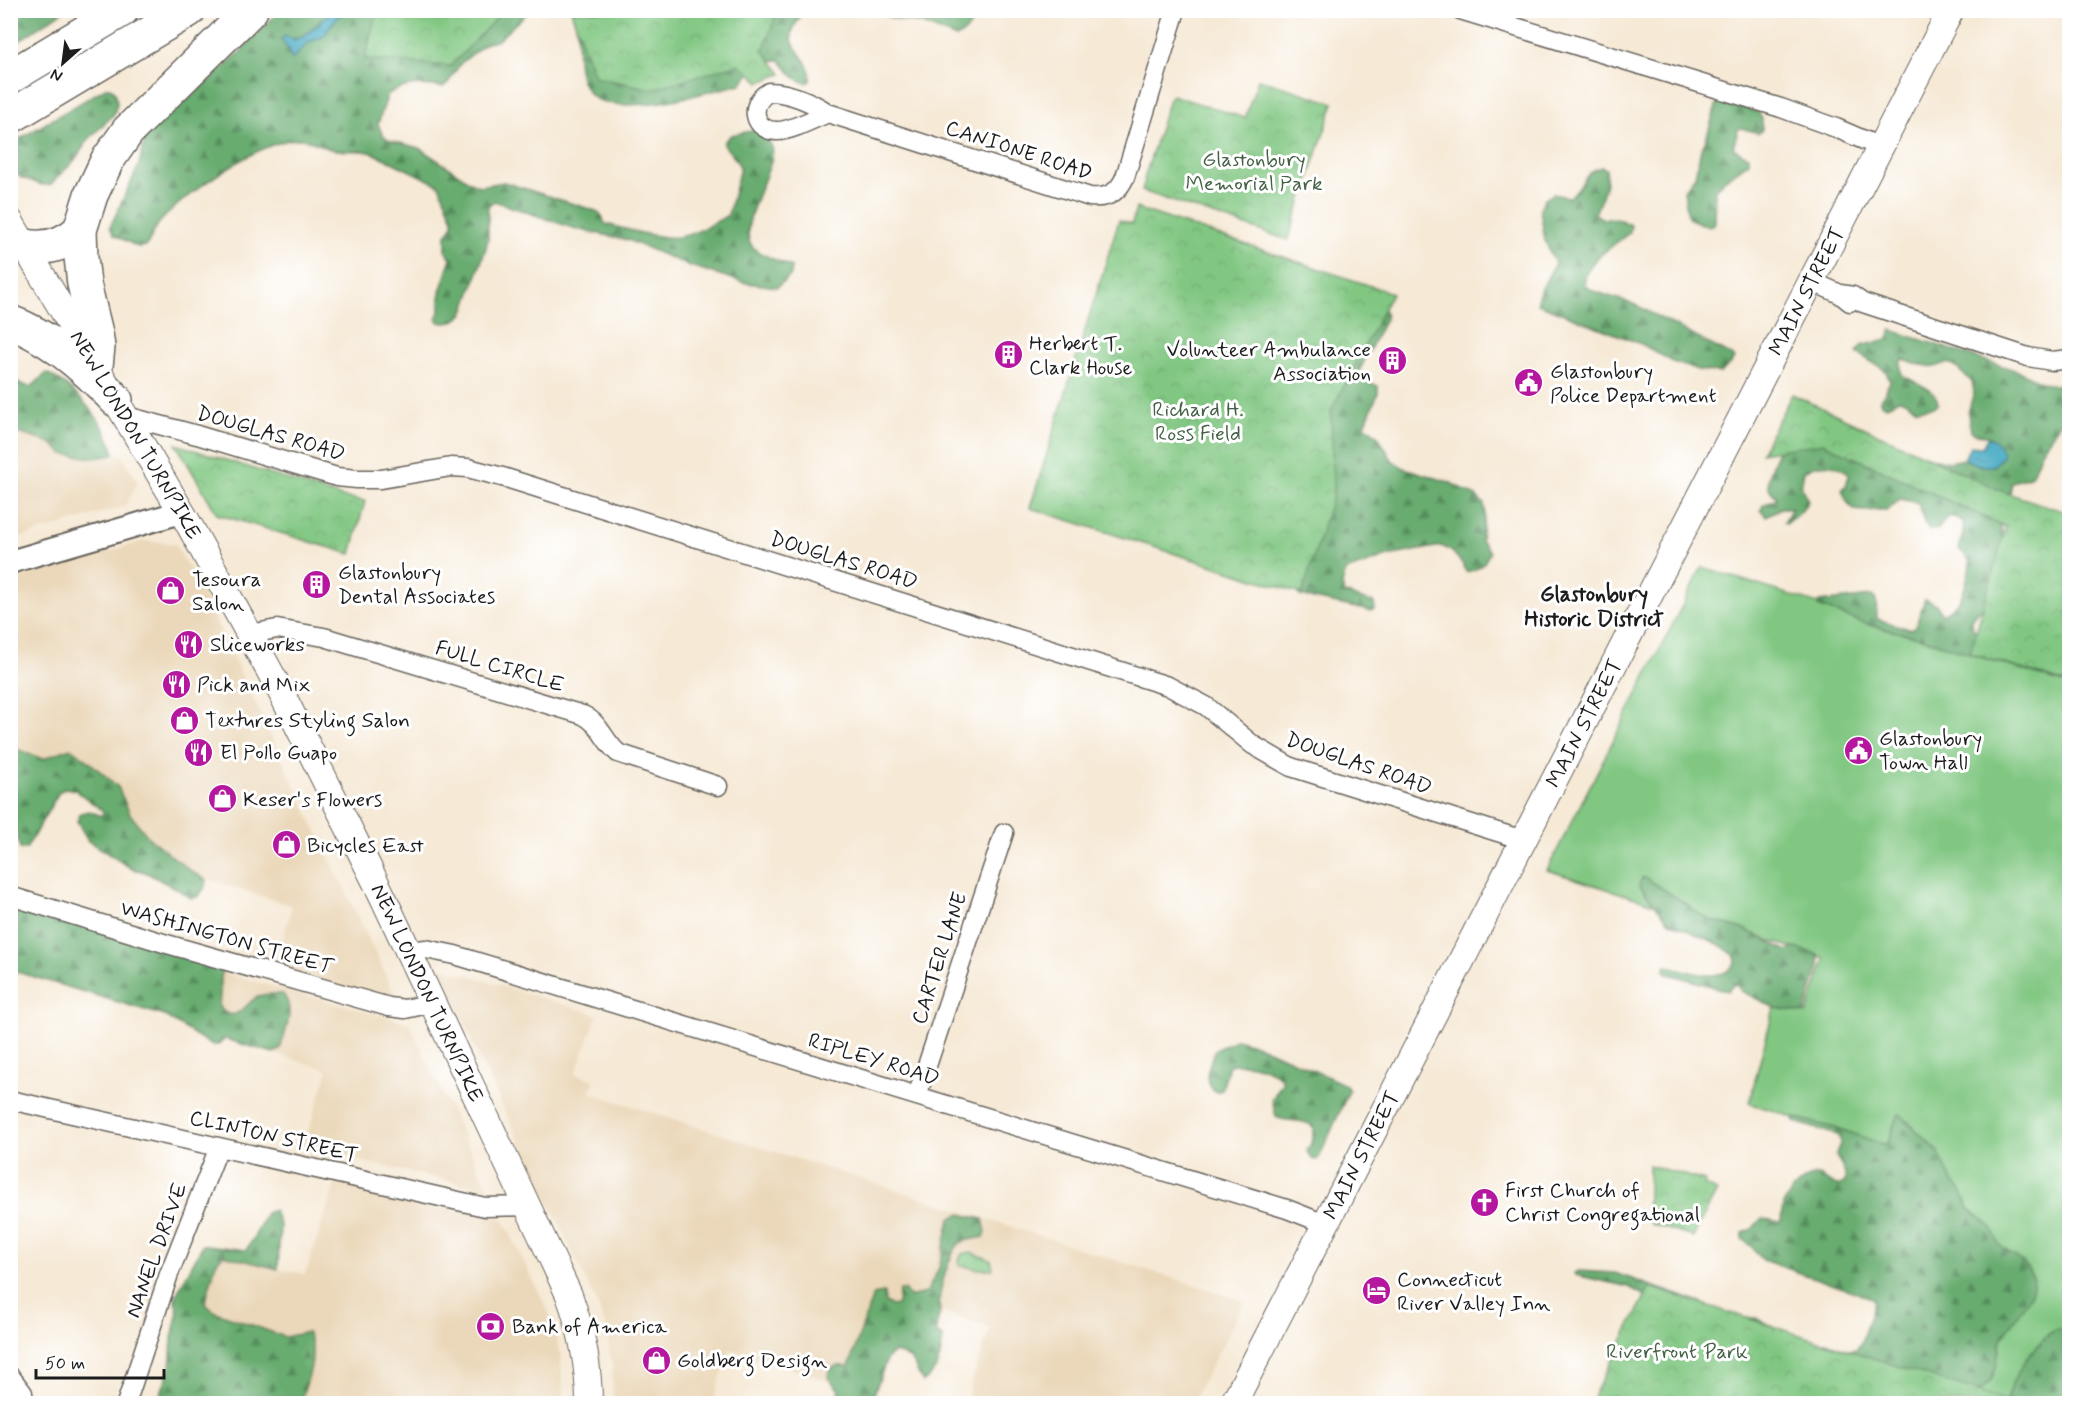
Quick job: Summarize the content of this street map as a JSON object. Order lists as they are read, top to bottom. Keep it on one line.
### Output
{"streets":{"main road":["MAIN STREET","NEW LONDON TURNPIKE"],"street":["CANIONE ROAD","DOUGLAS ROAD","FULL CIRCLE","WASHINGTON STREET","CARTER LANE","RIPLEY ROAD","CLINTON STREET","NANEL DRIVE"]},"crossings":[["MAIN STREET","DOUGLAS ROAD"],["MAIN STREET","RIPLEY ROAD"],["DOUGLAS ROAD","NEW LONDON TURNPIKE"],["NEW LONDON TURNPIKE","FULL CIRCLE"],["NEW LONDON TURNPIKE","WASHINGTON STREET"],["NEW LONDON TURNPIKE","RIPLEY ROAD"],["NEW LONDON TURNPIKE","CLINTON STREET"],["CARTER LANE","RIPLEY ROAD"],["CLINTON STREET","NANEL DRIVE"]],"districts":["Glastonbury Historic District"],"parks":["Glastonbury Memorial Park","Richard H. Ross Field","Riverfront Park"],"places":{"building":["Herbert T. Clark House","Volunteer Ambulance Association","Glastonbury Dental Associates"],"public building":["Glastonbury Police Department","Glastonbury Town Hall"],"shop":["Tesoura Salon","Textures Styling Salon","Keser's Flowers","Bicycles East","Goldberg Design"],"restaurant":["Sliceworks","Pick and Mix","El Pollo Guapo"],"church":["First Church of Christ Congregational"],"hotel":["Connecticut River Valley Inn"],"bank":["Bank of America"]},"scale_bar":"50 m","north":"bottom left"}
